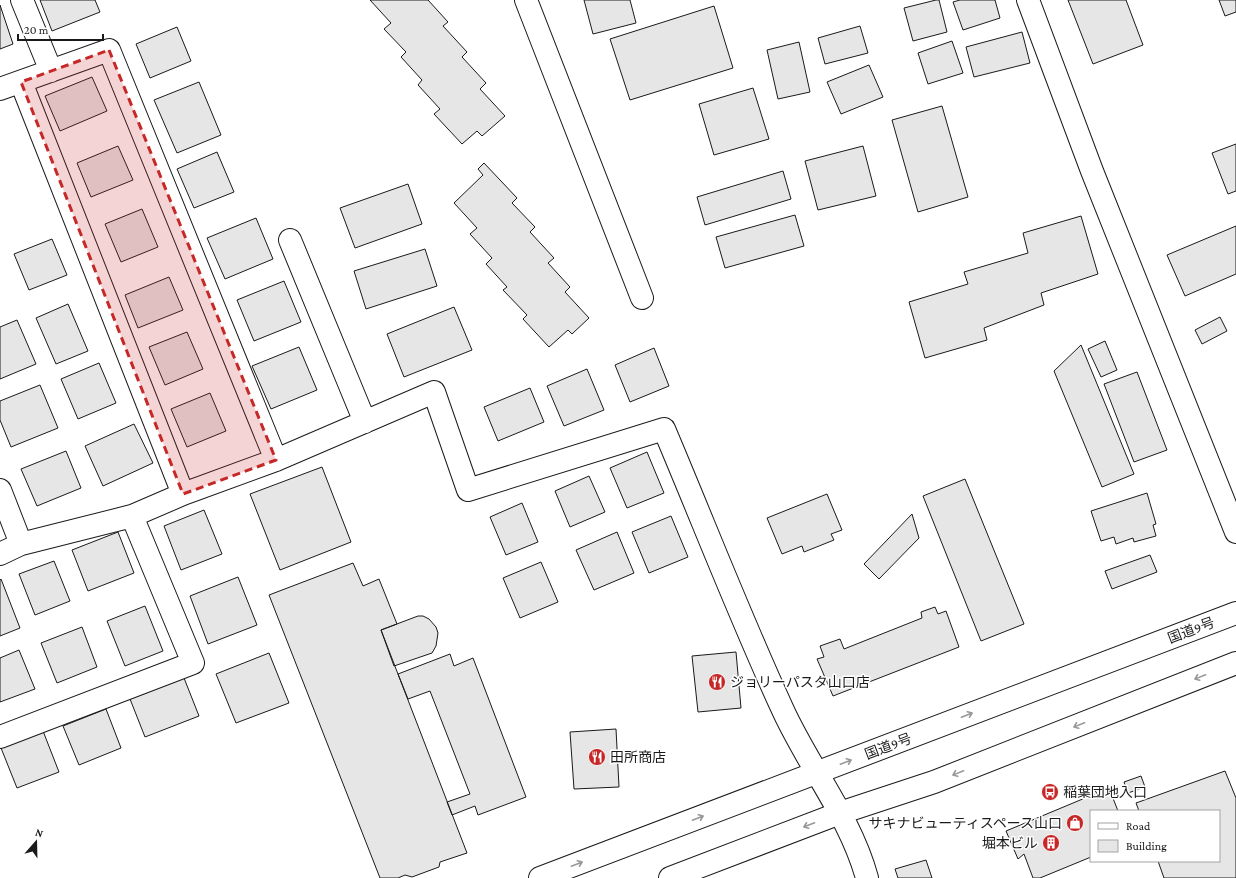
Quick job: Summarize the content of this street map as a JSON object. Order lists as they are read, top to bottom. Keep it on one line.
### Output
{"streets":{"main road":["国道9号"]},"places":{"restaurant":["ジョリーパスタ山口店","田所商店"],"bus stop":["稲葉団地入口"],"shop":["サキナビューティスペース山口"],"building":["堀本ビル"]},"legend":["Road","Building"],"scale_bar":"20 m","north":"top"}
